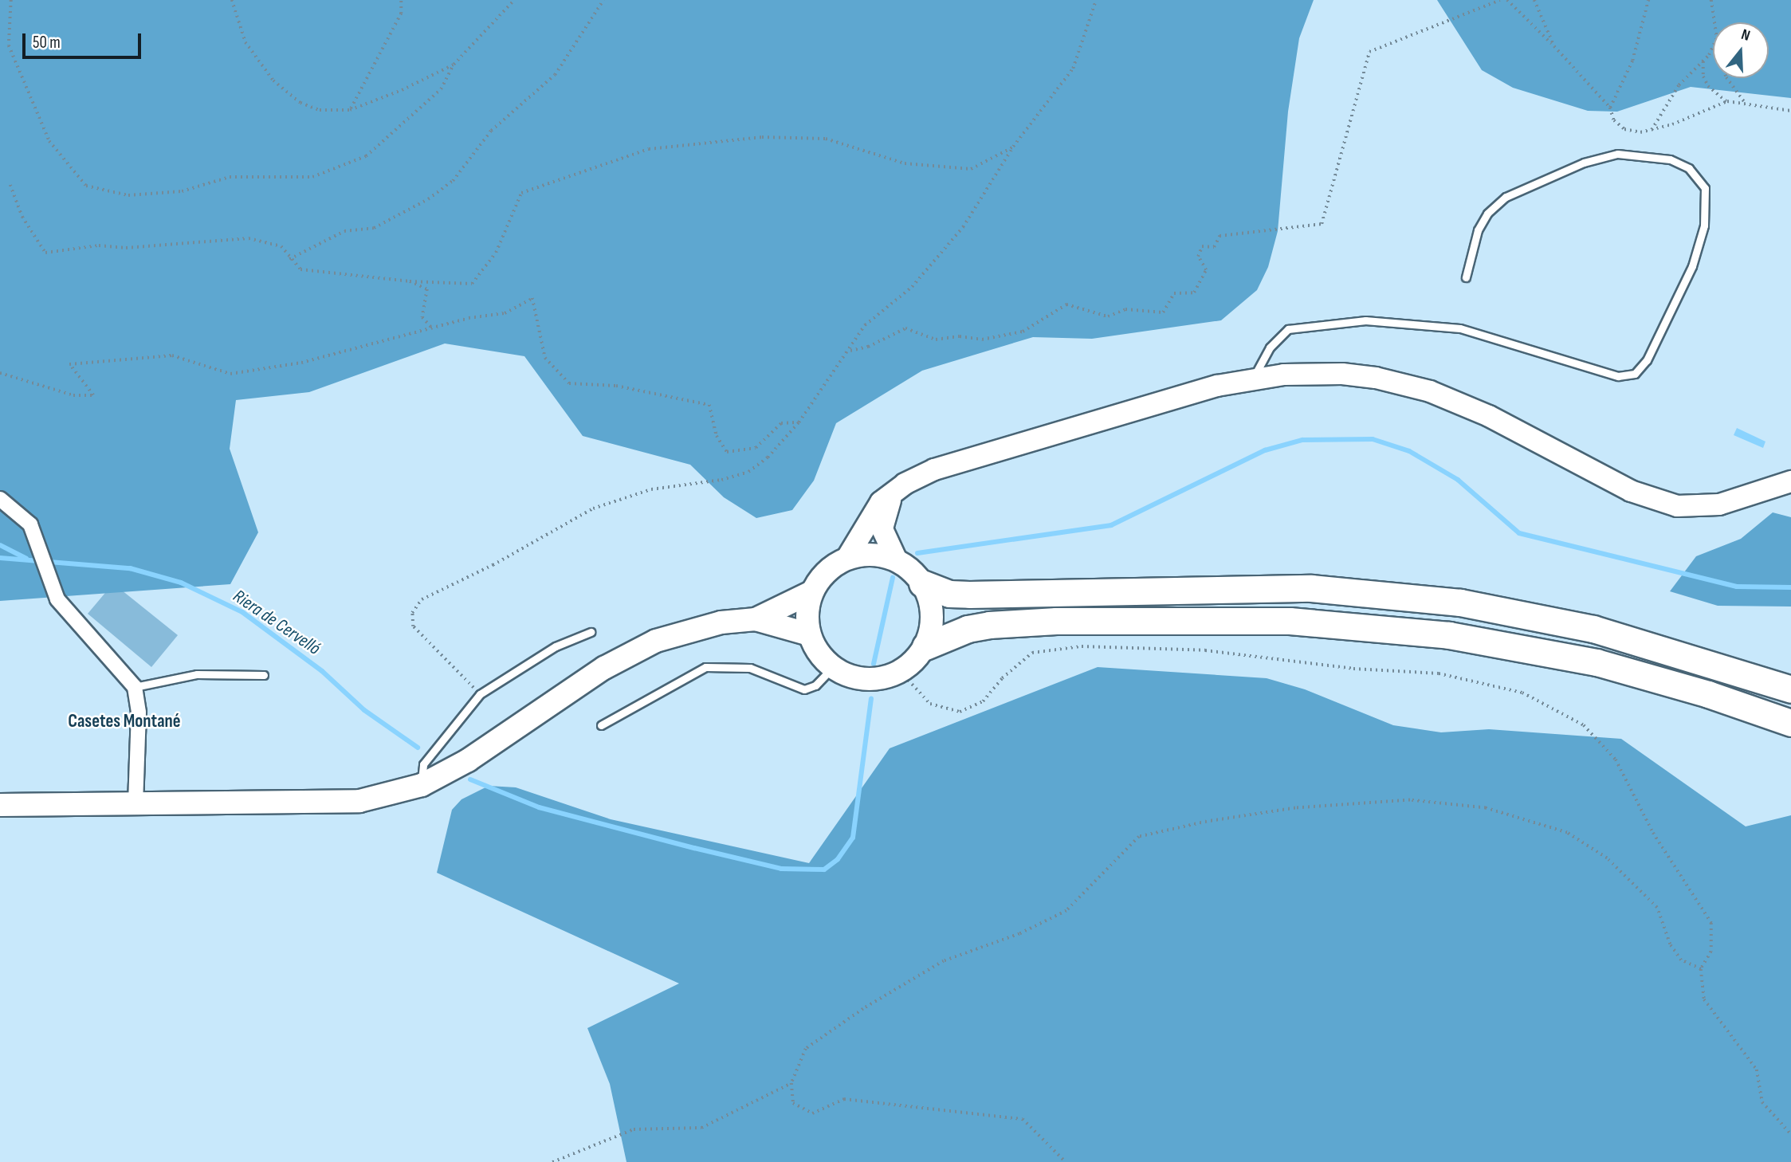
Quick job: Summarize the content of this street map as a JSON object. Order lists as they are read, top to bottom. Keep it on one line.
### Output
{"districts":["Casetes Montané"],"water":["Riera de Cervelló"],"scale_bar":"50 m","north":"top"}
